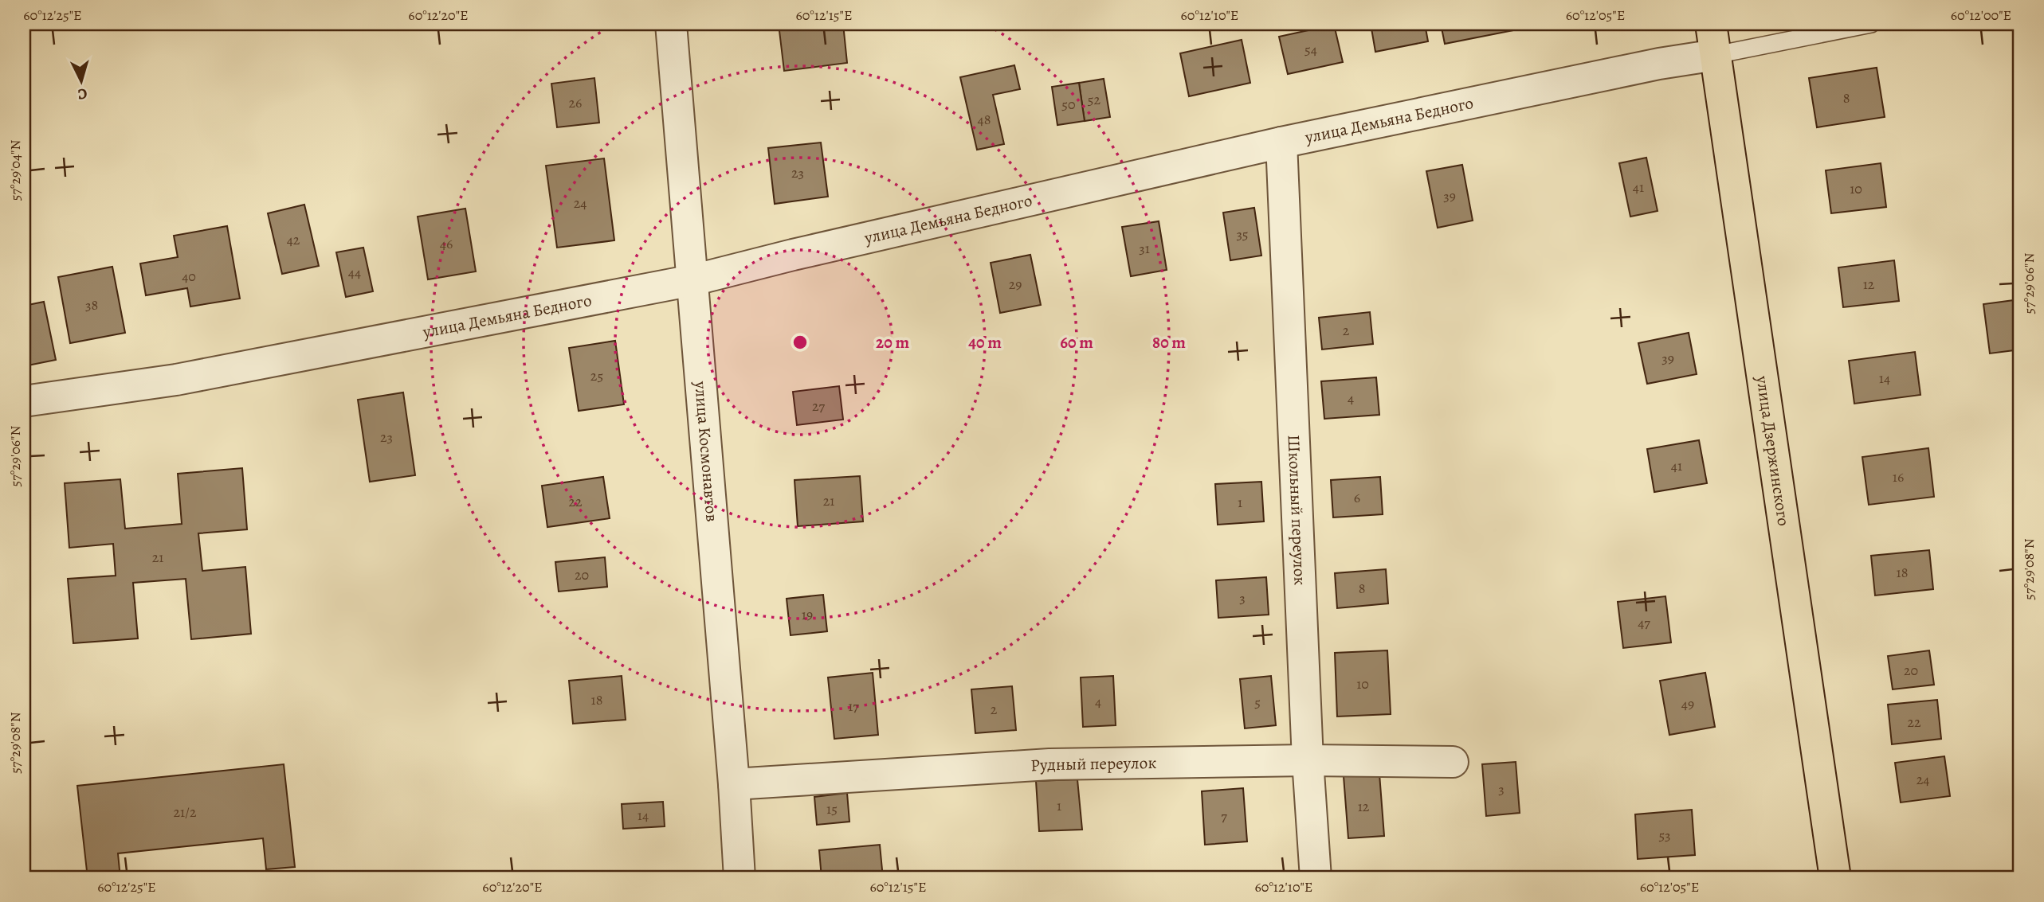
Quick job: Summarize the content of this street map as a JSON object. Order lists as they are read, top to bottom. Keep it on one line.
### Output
{"streets":{"main road":["улица Дзержинского"],"street":["улица Демьяна Бедного","улица Космонавтов","Школьный переулок","Рудный переулок"]},"crossings":[["улица Демьяна Бедного","улица Космонавтов"],["улица Демьяна Бедного","улица Дзержинского"],["улица Демьяна Бедного","Школьный переулок"],["улица Космонавтов","Рудный переулок"],["Школьный переулок","Рудный переулок"]],"house_numbers":["54","8","52","26","50","48","23","41","10","39","24","35","42","46","31","44","40","29","12","38","2","39","25","14","4","27","23","41","16","6","21","22","1","21","18","20","8","3","19","47","20","10","18","4","5","49","17","2","22","24","3","1","12","15","21/2","14","7","53"],"north":"bottom","coordinates":["60°12'25\"E","60°12'20\"E","60°12'15\"E","60°12'10\"E","60°12'05\"E","60°12'00\"E","57°29'04\"N","57°29'06\"N","57°29'08\"N"],"rings":["20 m","40 m","60 m","80 m"]}
